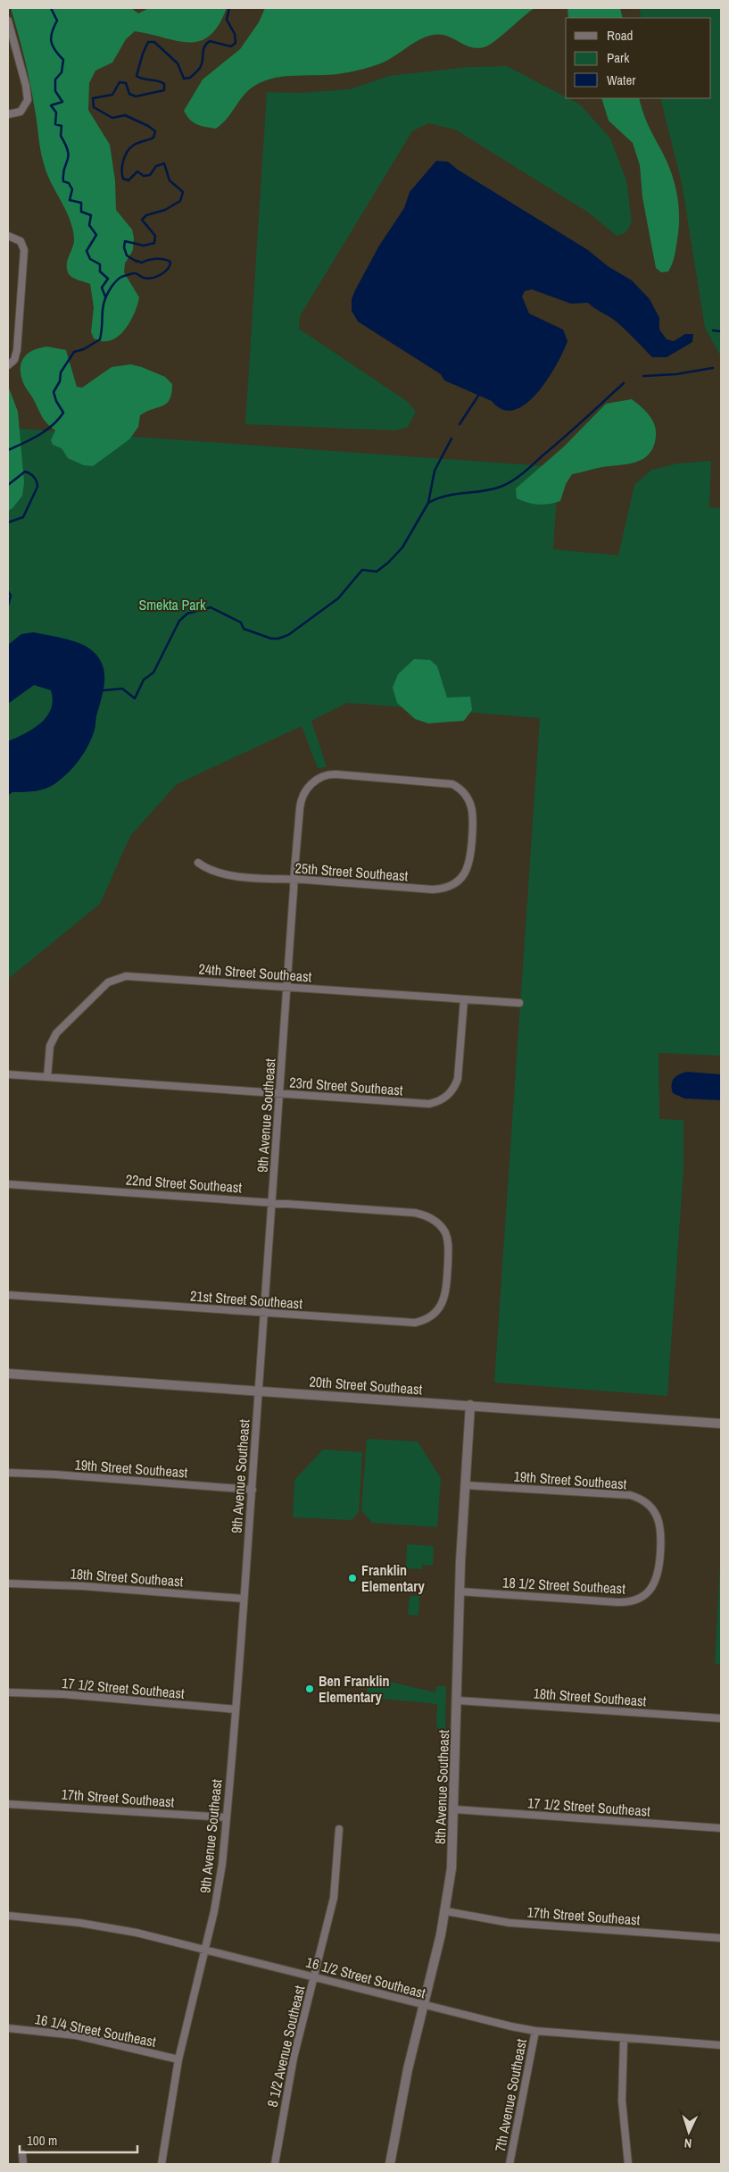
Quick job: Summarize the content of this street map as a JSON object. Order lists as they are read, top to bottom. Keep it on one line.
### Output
{"streets":{"street":["25th Street Southeast","24th Street Southeast","23rd Street Southeast","9th Avenue Southeast","22nd Street Southeast","21st Street Southeast","20th Street Southeast","19th Street Southeast","18th Street Southeast","18 1/2 Street Southeast","17 1/2 Street Southeast","8th Avenue Southeast","17th Street Southeast","16 1/2 Street Southeast","16 1/4 Street Southeast","8 1/2 Avenue Southeast","7th Avenue Southeast"]},"crossings":[["25th Street Southeast","9th Avenue Southeast"],["24th Street Southeast","23rd Street Southeast"],["24th Street Southeast","9th Avenue Southeast"],["23rd Street Southeast","9th Avenue Southeast"],["9th Avenue Southeast","22nd Street Southeast"],["9th Avenue Southeast","21st Street Southeast"],["9th Avenue Southeast","20th Street Southeast"],["9th Avenue Southeast","19th Street Southeast"],["9th Avenue Southeast","18th Street Southeast"],["9th Avenue Southeast","17 1/2 Street Southeast"],["9th Avenue Southeast","17th Street Southeast"],["9th Avenue Southeast","16 1/2 Street Southeast"],["9th Avenue Southeast","16 1/4 Street Southeast"],["22nd Street Southeast","21st Street Southeast"],["20th Street Southeast","8th Avenue Southeast"],["19th Street Southeast","18 1/2 Street Southeast"],["19th Street Southeast","8th Avenue Southeast"],["18th Street Southeast","8th Avenue Southeast"],["18 1/2 Street Southeast","8th Avenue Southeast"],["17 1/2 Street Southeast","8th Avenue Southeast"],["8th Avenue Southeast","17th Street Southeast"],["8th Avenue Southeast","16 1/2 Street Southeast"],["16 1/2 Street Southeast","8 1/2 Avenue Southeast"],["16 1/2 Street Southeast","7th Avenue Southeast"]],"parks":["Smekta Park"],"places":["Franklin Elementary","Ben Franklin Elementary"],"legend":["Road","Park","Water"],"scale_bar":"100 m","north":"bottom"}
